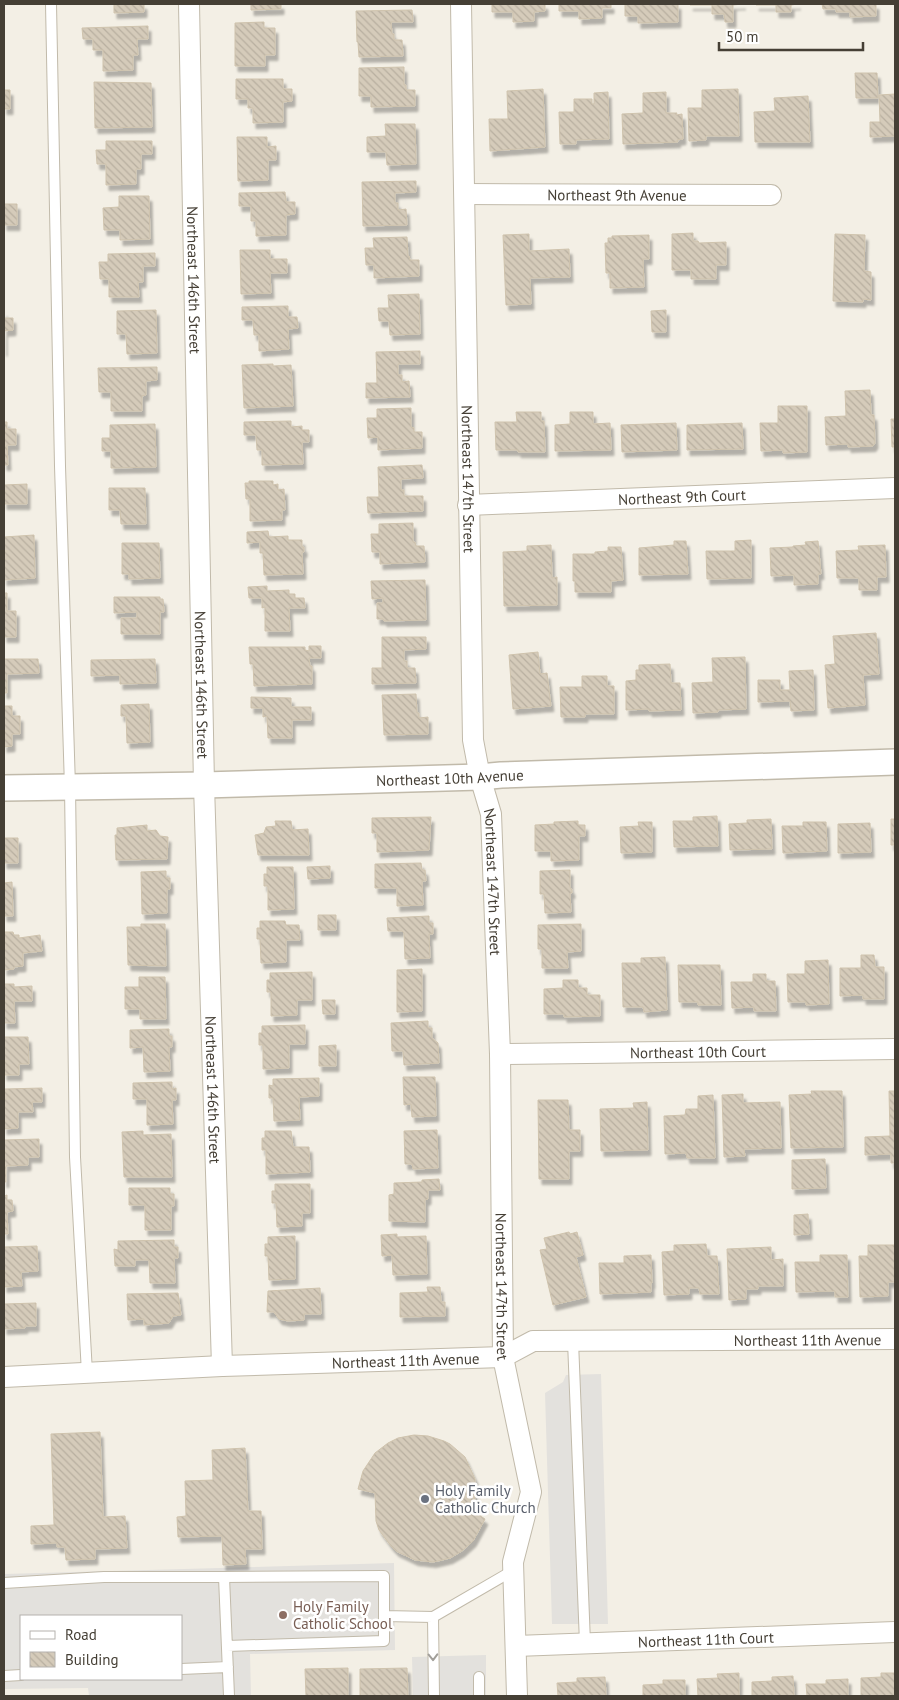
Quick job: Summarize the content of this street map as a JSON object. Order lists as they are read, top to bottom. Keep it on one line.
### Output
{"streets":{"street":["Northeast 9th Avenue","Northeast 146th Street","Northeast 147th Street","Northeast 9th Court","Northeast 10th Avenue","Northeast 10th Court","Northeast 11th Avenue","Northeast 11th Court"]},"crossings":[["Northeast 9th Avenue","Northeast 147th Street"],["Northeast 146th Street","Northeast 10th Avenue"],["Northeast 146th Street","Northeast 11th Avenue"],["Northeast 147th Street","Northeast 9th Court"],["Northeast 147th Street","Northeast 10th Avenue"],["Northeast 147th Street","Northeast 10th Court"],["Northeast 147th Street","Northeast 11th Avenue"],["Northeast 147th Street","Northeast 11th Court"]],"places":["Holy Family Catholic Church","Holy Family Catholic School"],"legend":["Road","Building"],"scale_bar":"50 m"}
